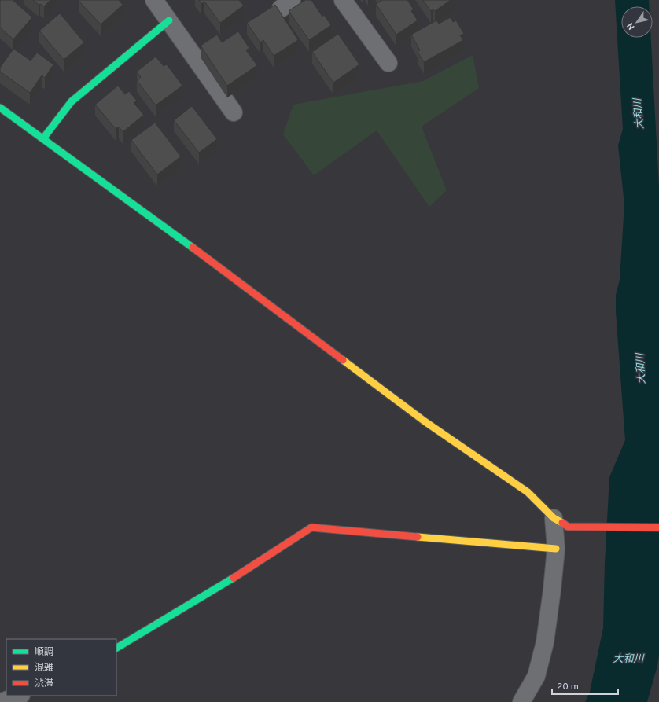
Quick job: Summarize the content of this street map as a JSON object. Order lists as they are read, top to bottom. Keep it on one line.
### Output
{"water":["大和川"],"legend":["順調","混雑","渋滞"],"scale_bar":"20 m","north":"bottom left"}
